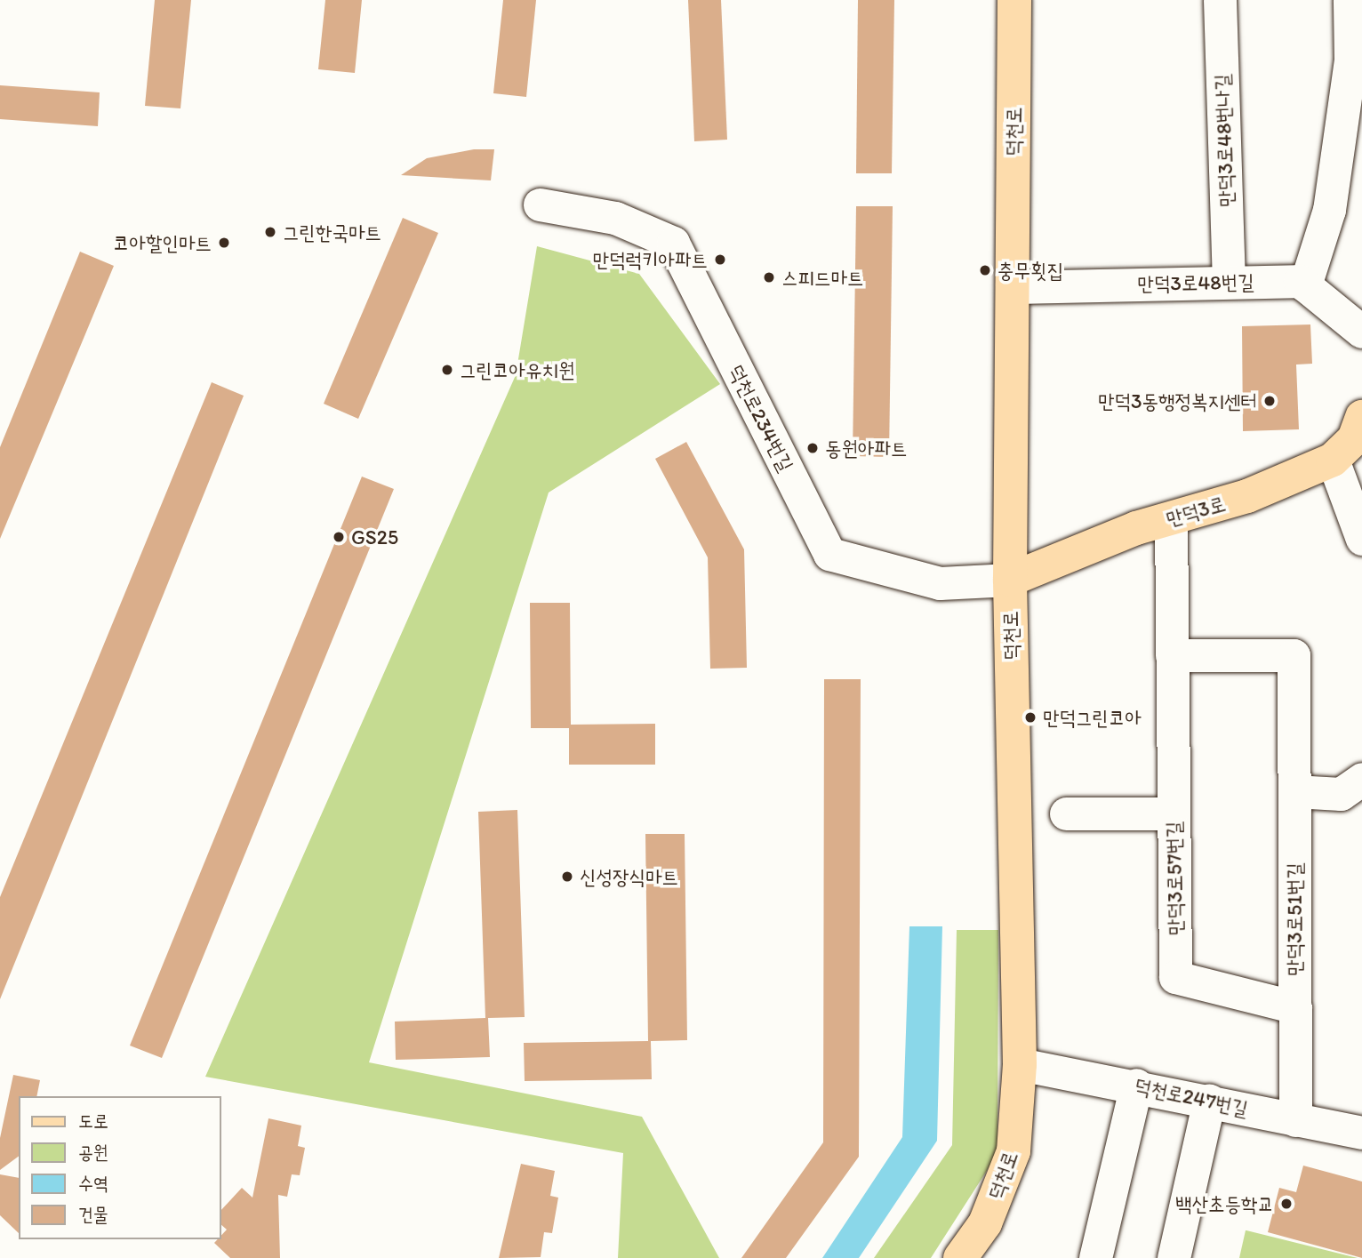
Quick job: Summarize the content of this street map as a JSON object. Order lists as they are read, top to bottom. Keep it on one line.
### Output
{"streets":{"main road":["덕천로","만덕3로"],"street":["만덕3로48번나길","만덕3로48번길","덕천로234번길","만덕3로57번길","만덕3로51번길","덕천로247번길"]},"crossings":[["덕천로","만덕3로48번길"],["덕천로","덕천로234번길"],["덕천로","만덕3로"],["덕천로","덕천로247번길"],["만덕3로48번나길","만덕3로48번길"],["덕천로234번길","만덕3로"],["만덕3로","만덕3로57번길"],["만덕3로57번길","만덕3로51번길"],["만덕3로51번길","덕천로247번길"]],"places":["그린한국마트","코아할인마트","만덕럭키아파트","충무횟집","스피드마트","그린코아유치원","만덕3동행정복지센터","동원아파트","GS25","만덕그린코아","신성장식마트","백산초등학교"],"legend":["도로","공원","수역","건물"]}
